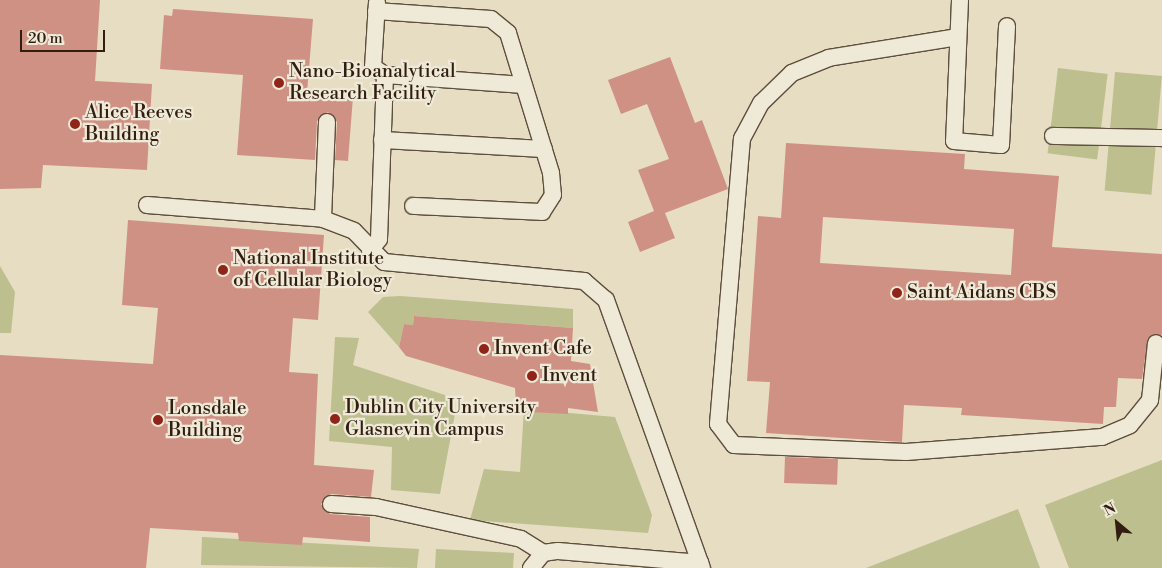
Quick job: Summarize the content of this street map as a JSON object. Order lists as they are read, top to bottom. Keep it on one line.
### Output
{"places":["Nano-Bioanalytical Research Facility","Alice Reeves Building","National Institute of Cellular Biology","Saint Aidans CBS","Invent Cafe","Invent","Dublin City University Glasnevin Campus","Lonsdale Building"],"scale_bar":"20 m","north":"top left"}
